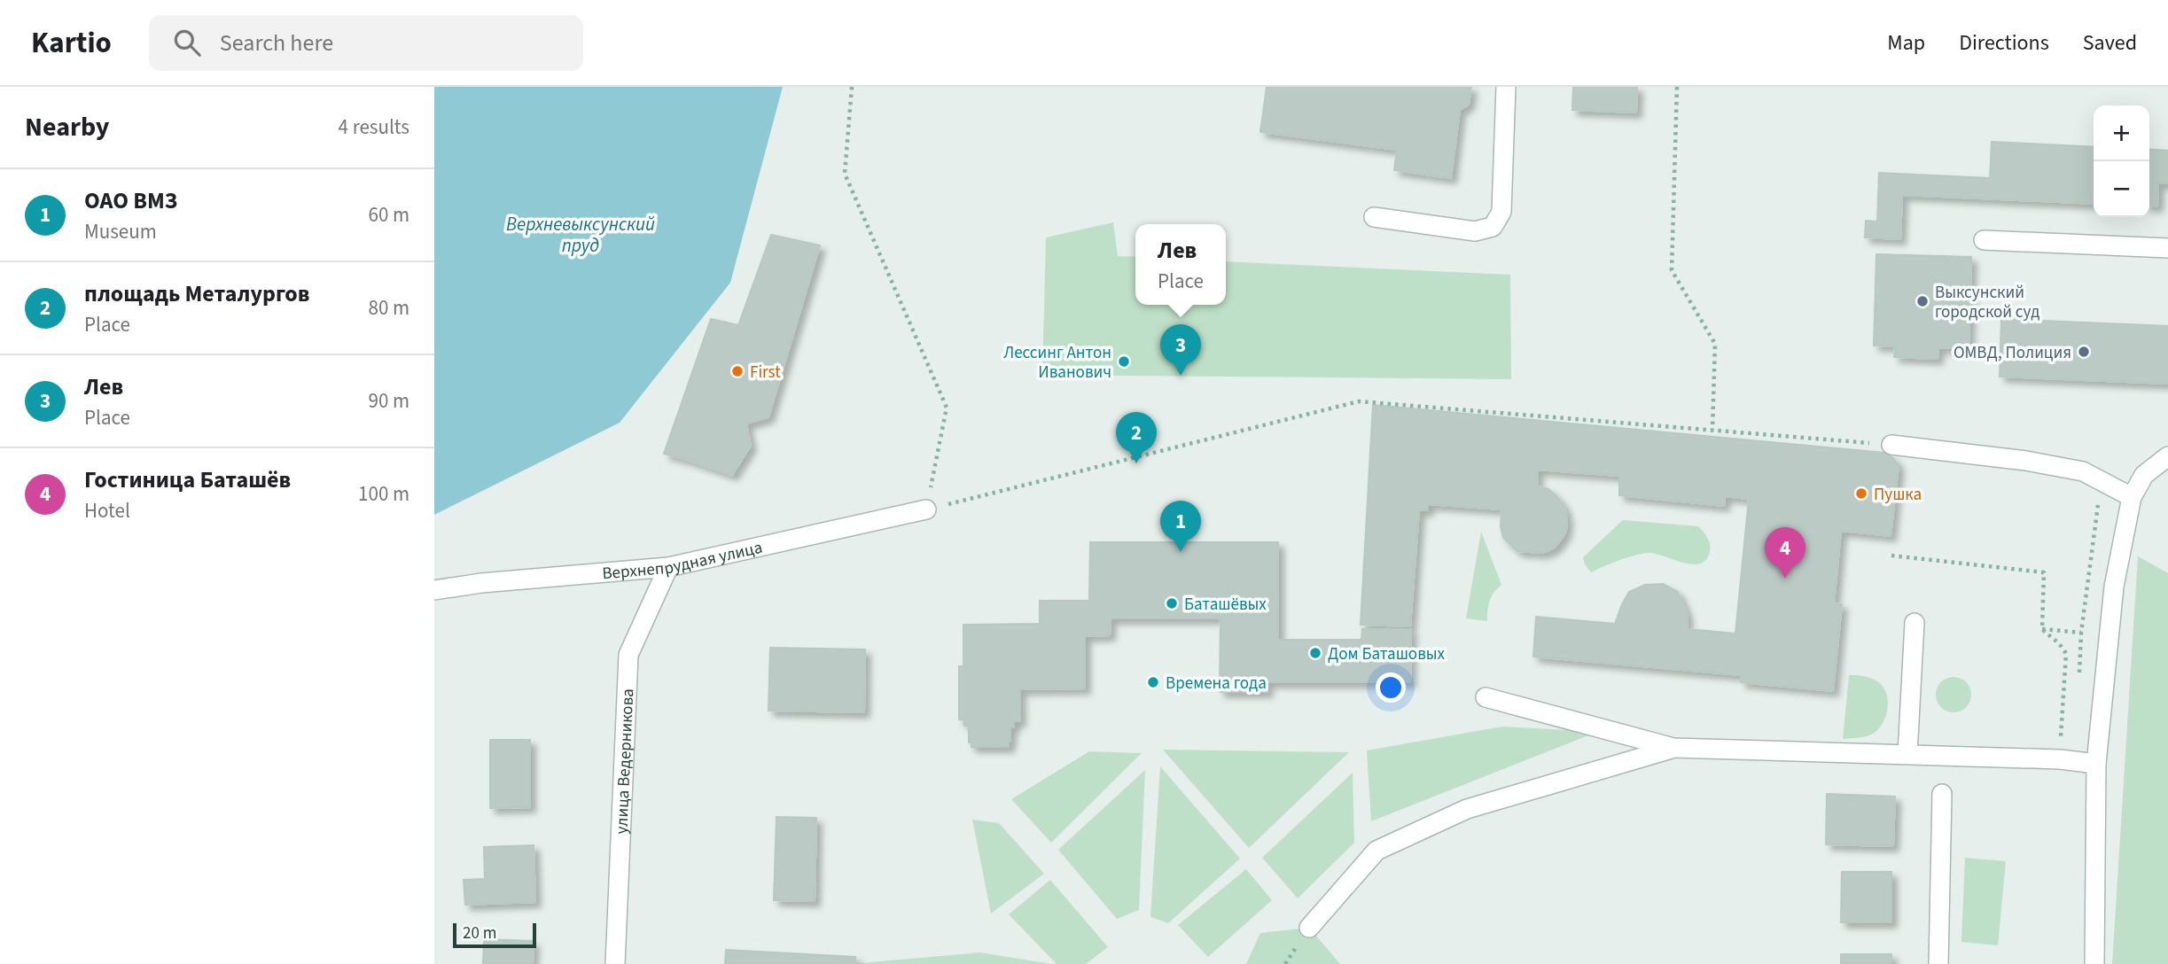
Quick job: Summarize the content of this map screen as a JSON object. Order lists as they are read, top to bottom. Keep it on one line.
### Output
{"streets":{"street":["Верхнепрудная улица","улица Ведерникова"]},"crossings":[["Верхнепрудная улица","улица Ведерникова"]],"water":["Верхневыксунский пруд"],"places":["Выксунский городской суд","ОМВД, Полиция","Лессинг Антон Иванович","First","Пушка","Баташёвых","Дом Баташовых","Времена года"],"scale_bar":"20 m","page":{"header":"Kartio","search":"Search here","nav":["Map","Directions","Saved"],"heading":["Nearby","4 results"],"map_buttons":["+","−"],"list":[{"mark":"1","name":"ОАО ВМЗ","note":"Museum","value":"60 m"},{"mark":"2","name":"площадь Металургов","note":"Place","value":"80 m"},{"mark":"3","name":"Лев","note":"Place","value":"90 m"},{"mark":"4","name":"Гостиница Баташёв","note":"Hotel","value":"100 m"}],"popup":["Лев","Place"],"pins":["3","2","1","4"],"scale":"20 m"}}
